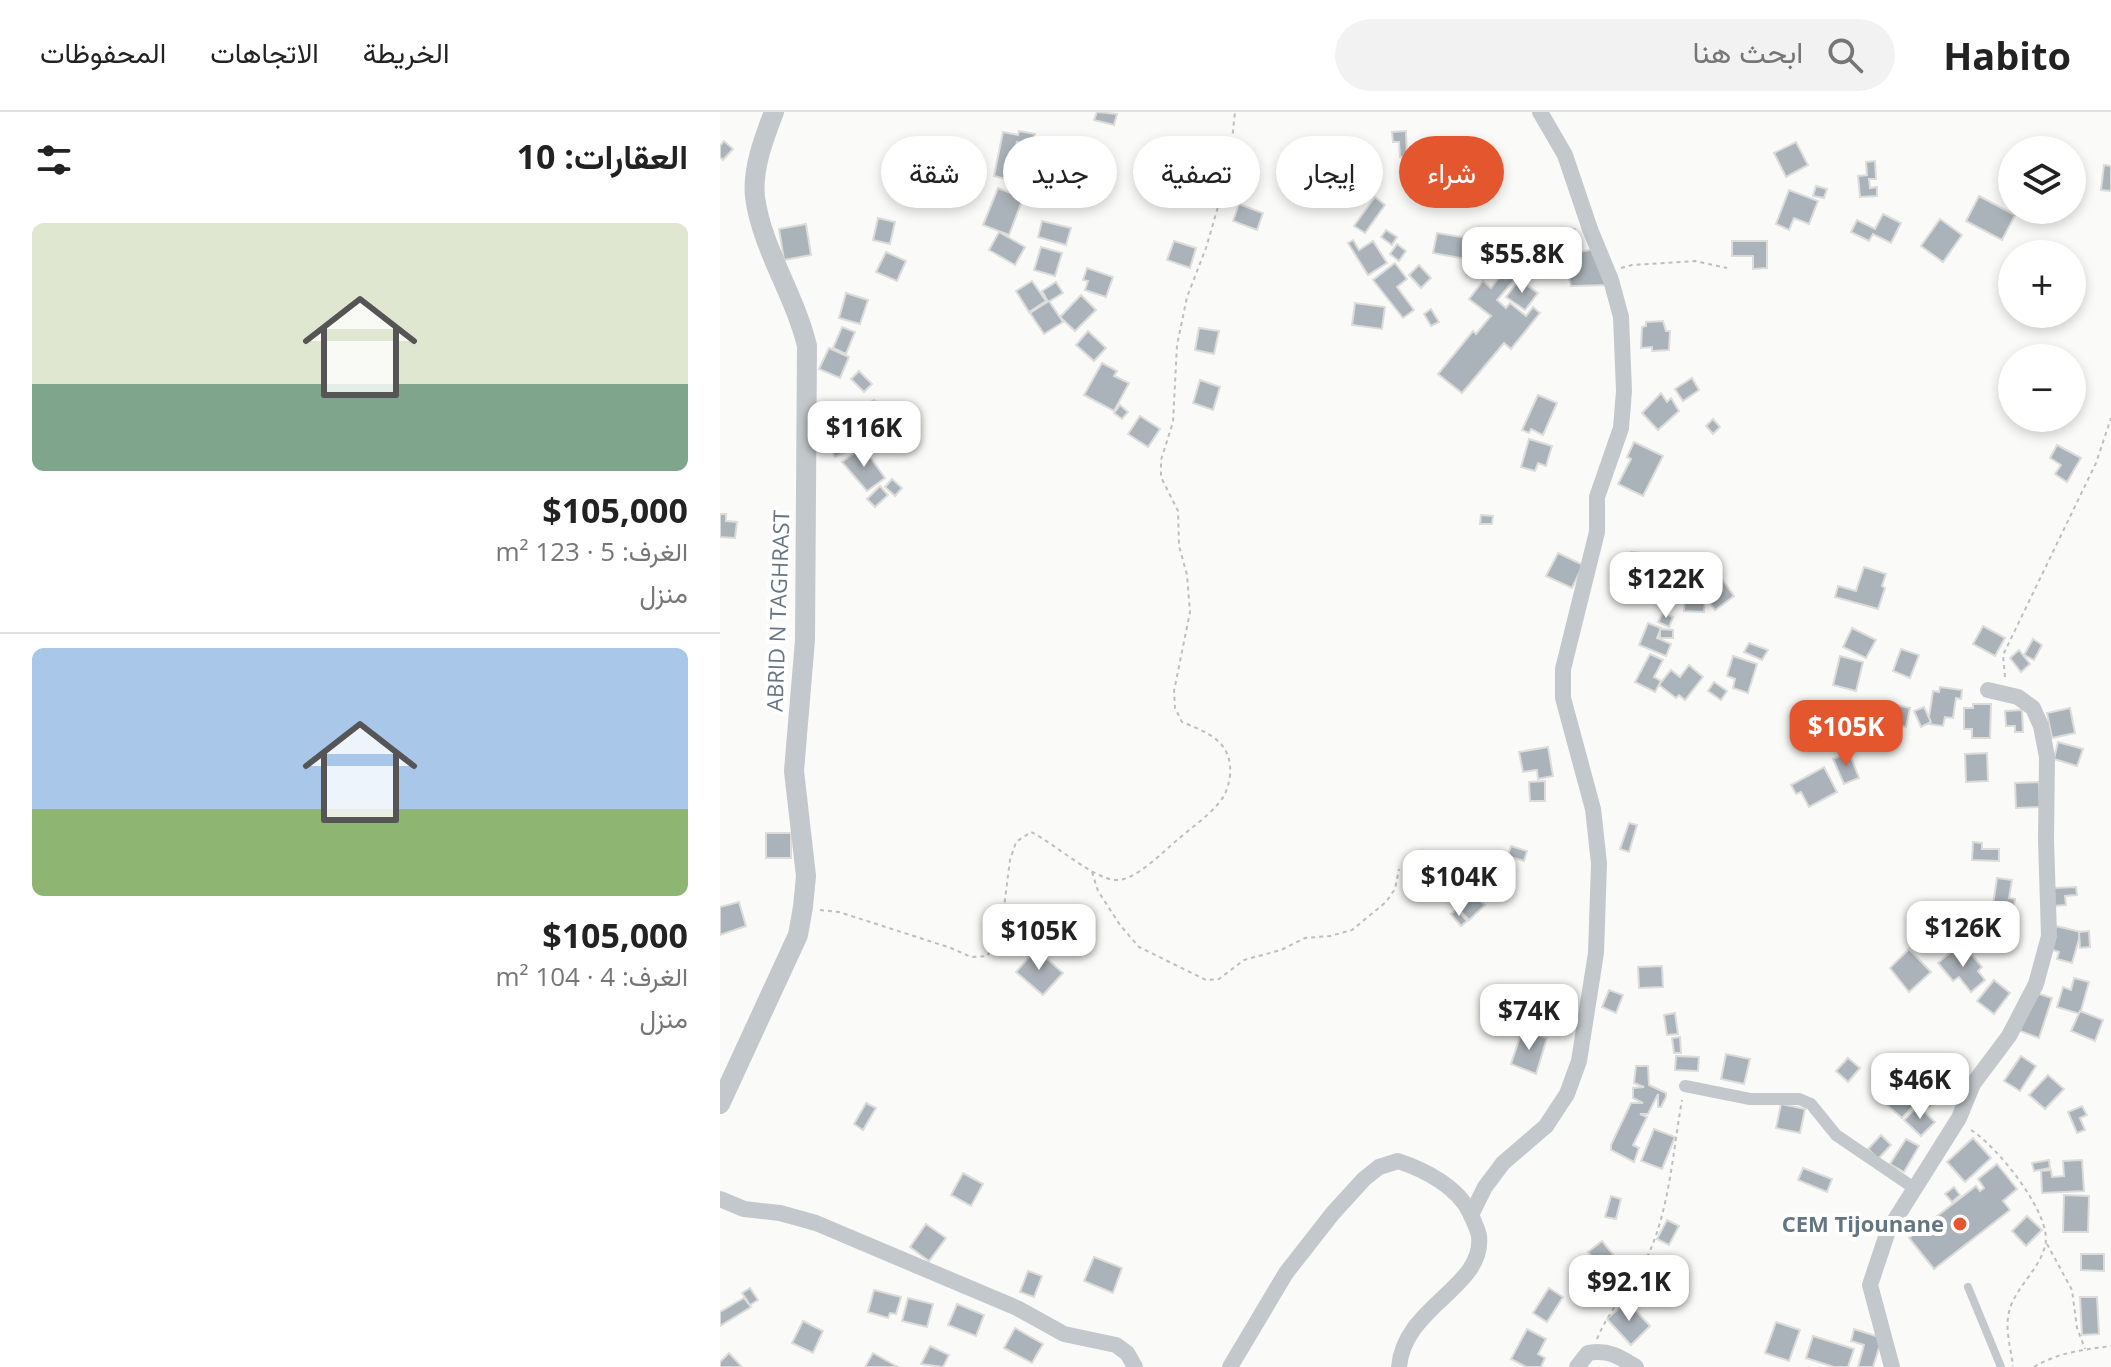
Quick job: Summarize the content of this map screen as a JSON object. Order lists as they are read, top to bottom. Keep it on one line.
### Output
{"streets":{"street":["ABRID N TAGHRAST"]},"places":["CEM Tijounane"],"page":{"header":"Habito","search":"ابحث هنا","nav":["الخريطة","الاتجاهات","المحفوظات"],"heading":"العقارات: 10","map_buttons":["+","−"],"chip":["شراء","إيجار","تصفية","جديد","شقة"],"list":[{"name":"$105,000","note":"الغرف: 5 · 123 m² · منزل"},{"name":"$105,000","note":"الغرف: 4 · 104 m² · منزل"}],"price":["$55.8K","$116K","$122K","$105K","$104K","$126K","$105K","$74K","$46K","$92.1K"]}}
